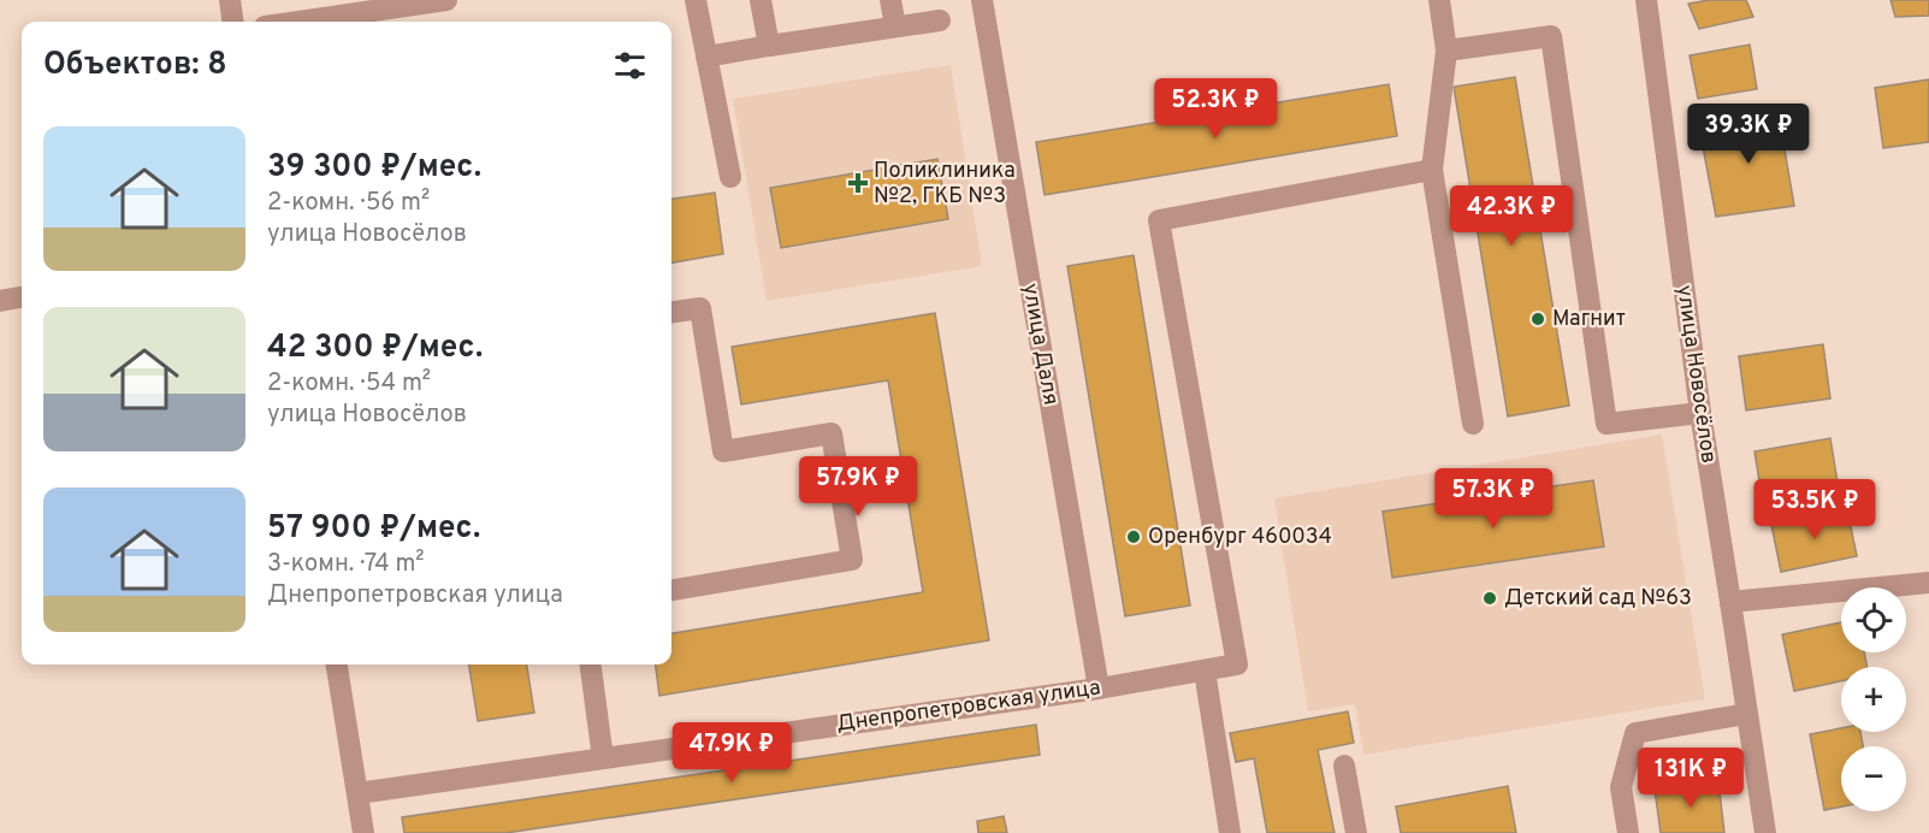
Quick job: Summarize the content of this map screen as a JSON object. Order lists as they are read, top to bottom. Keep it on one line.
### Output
{"streets":{"street":["улица Даля","улица Новосёлов","Днепропетровская улица"]},"crossings":[["улица Даля","Днепропетровская улица"]],"places":{"health":["Поликлиника №2, ГКБ №3"],"other":["Магнит","Оренбург 460034","Детский сад №63"]},"page":{"heading":"Объектов: 8","price":["52.3K ₽","39.3K ₽","42.3K ₽","57.9K ₽","57.3K ₽","53.5K ₽","47.9K ₽","131K ₽"],"list":[{"name":"39 300 ₽/мес.","note":"2-комн. · 56 m² · улица Новосёлов"},{"name":"42 300 ₽/мес.","note":"2-комн. · 54 m² · улица Новосёлов"},{"name":"57 900 ₽/мес.","note":"3-комн. · 74 m² · Днепропетровская улица"}],"map_buttons":["+","−"]}}
